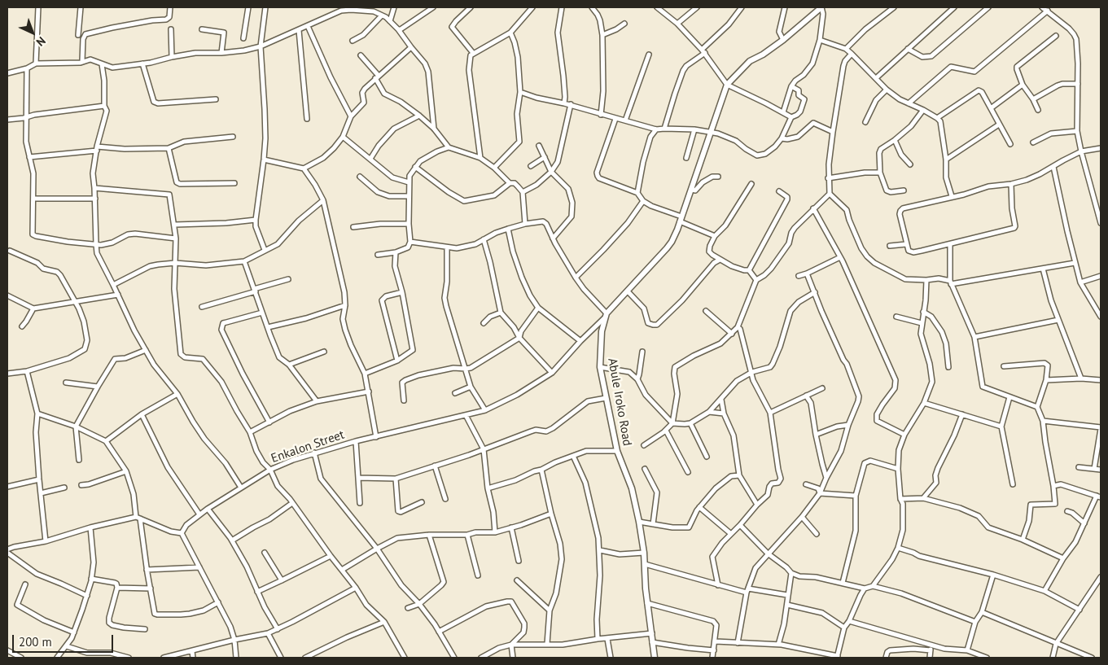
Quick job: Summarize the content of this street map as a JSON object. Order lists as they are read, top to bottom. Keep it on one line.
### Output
{"streets":{"street":["Abule Iroko Road","Enkalon Street"]},"crossings":[["Abule Iroko Road","Enkalon Street"]],"scale_bar":"200 m","north":"bottom right"}
